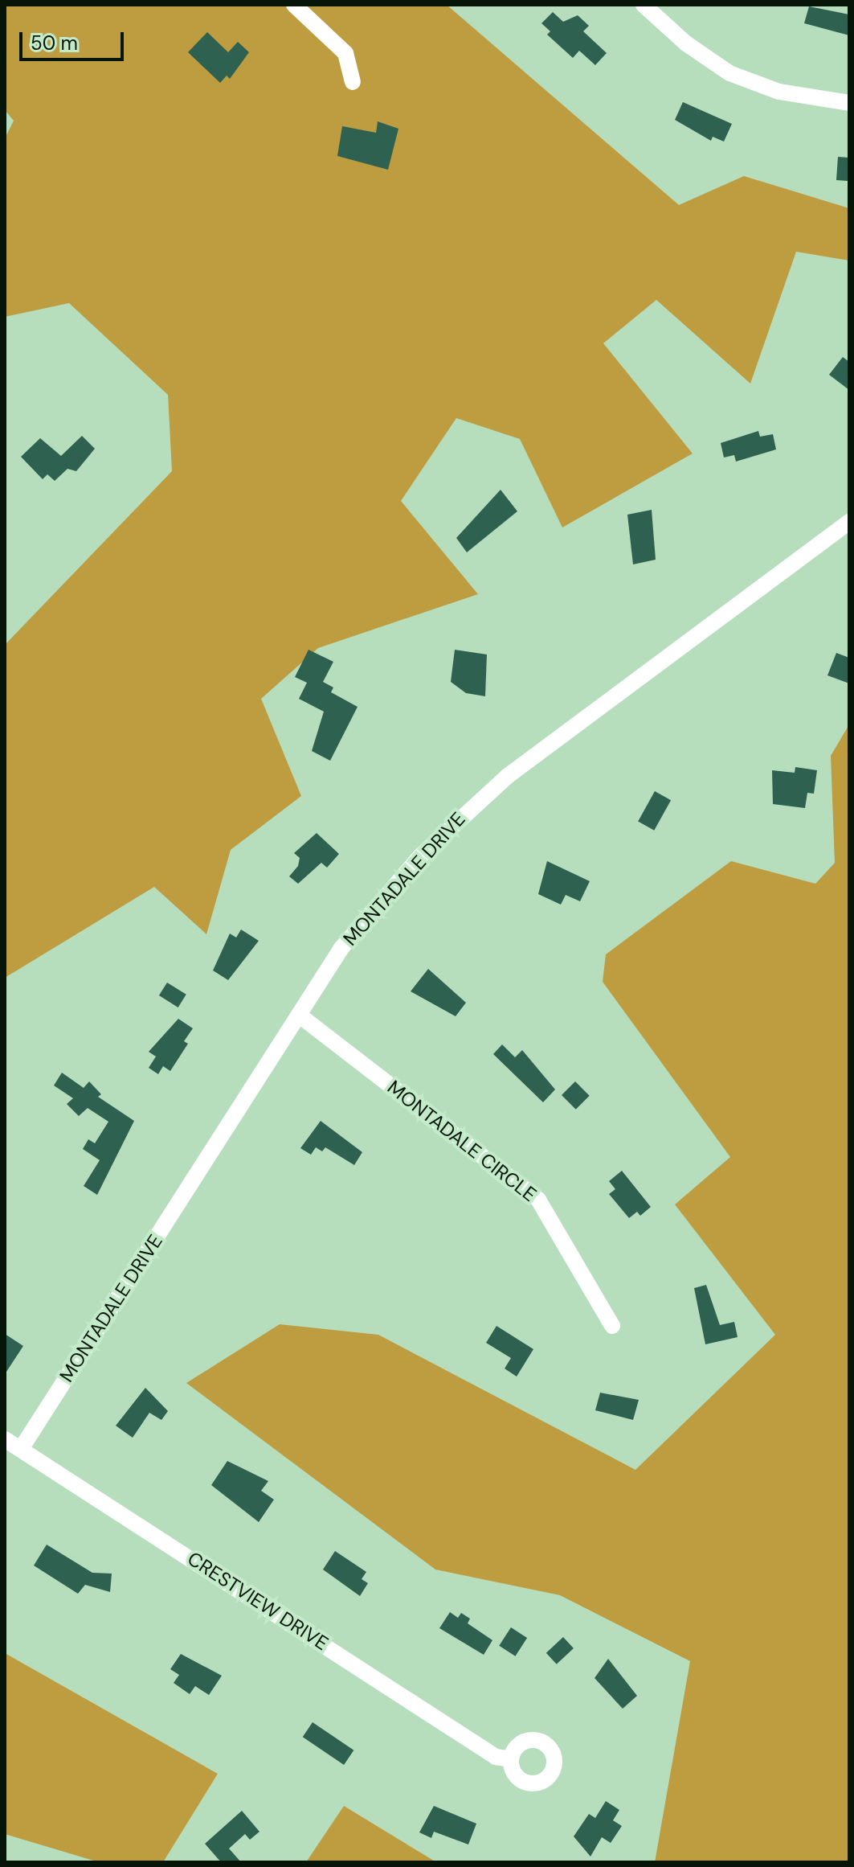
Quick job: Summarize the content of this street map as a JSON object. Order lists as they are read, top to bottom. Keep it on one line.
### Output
{"streets":{"street":["MONTADALE DRIVE","MONTADALE CIRCLE","CRESTVIEW DRIVE"]},"crossings":[["MONTADALE DRIVE","MONTADALE CIRCLE"],["MONTADALE DRIVE","CRESTVIEW DRIVE"]],"scale_bar":"50 m"}
